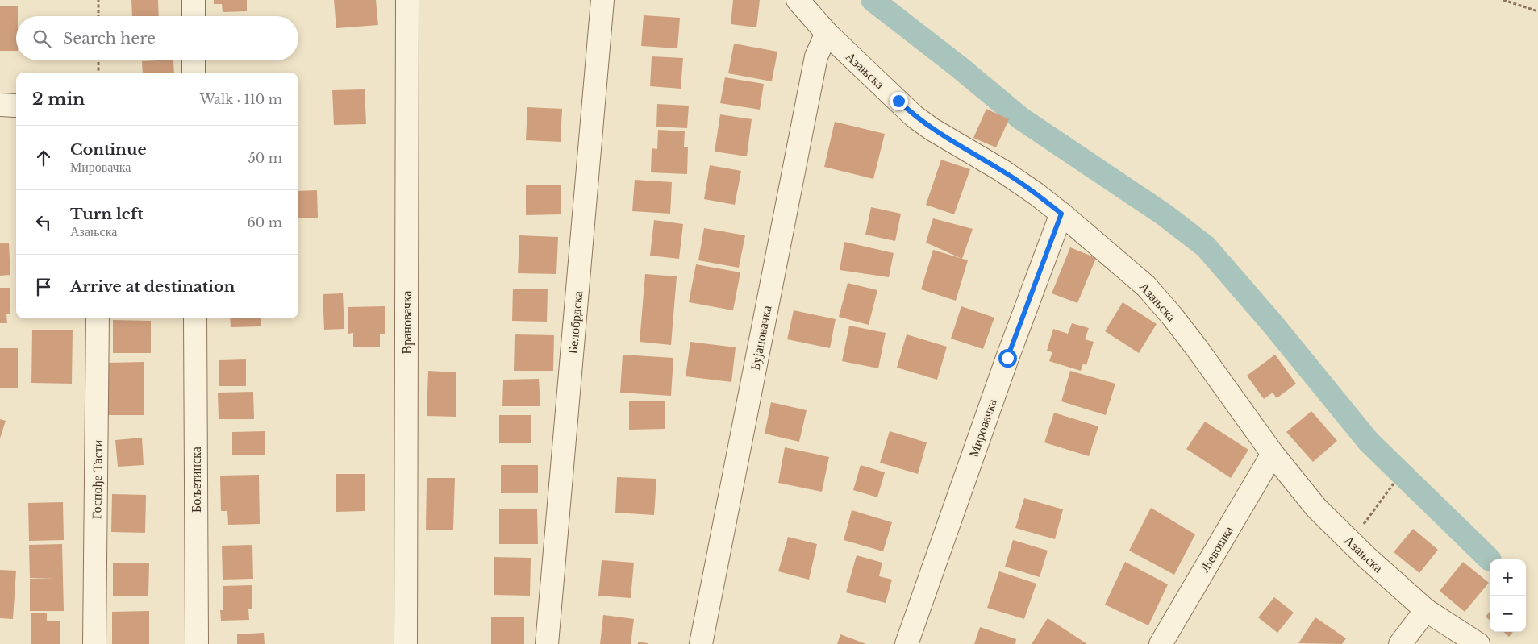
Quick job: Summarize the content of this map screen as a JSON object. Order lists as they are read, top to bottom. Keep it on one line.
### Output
{"streets":{"street":["Азањска","Врановачка","Белобрдска","Бујановачка","Мировачка","Госпође Тасти","Бољетинска","Љевошка"]},"crossings":[["Азањска","Бујановачка"],["Азањска","Мировачка"],["Азањска","Љевошка"]],"page":{"search":"Search here","heading":["2 min","Walk · 110 m"],"list":[["Continue","Мировачка","50 m"],["Turn left","Азањска","60 m"],"Arrive at destination"],"map_buttons":["+","−"]}}
